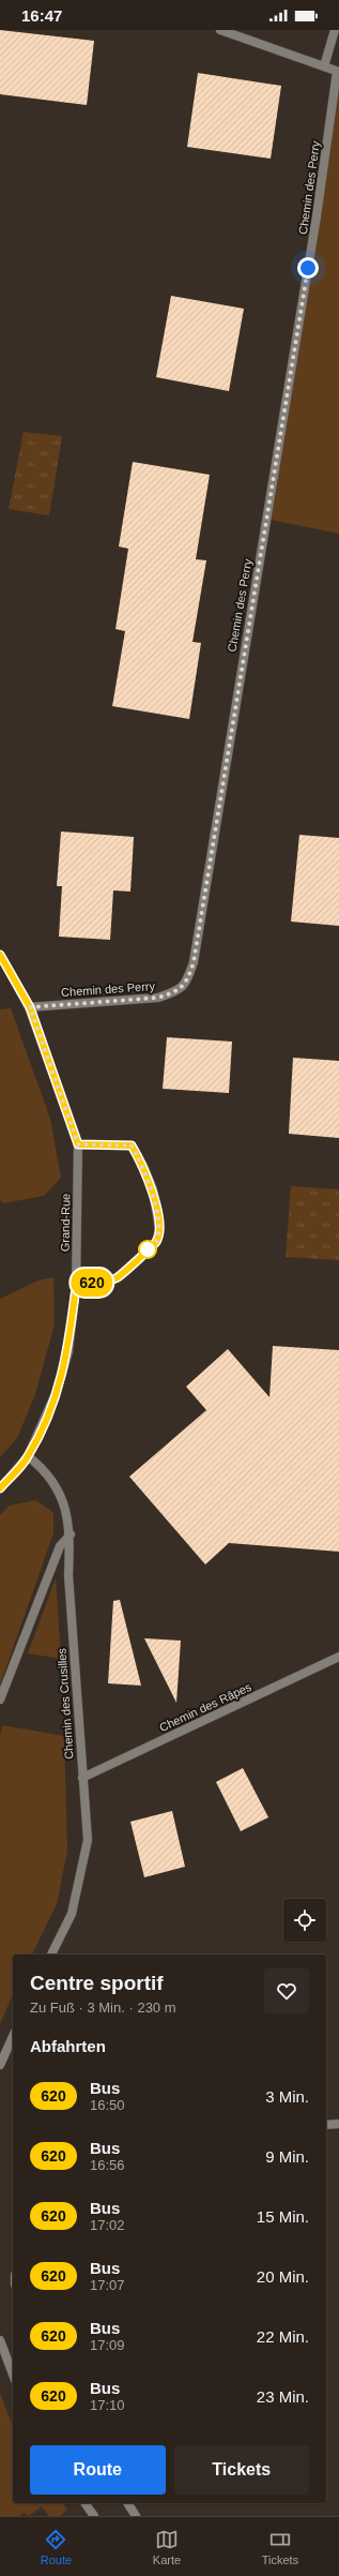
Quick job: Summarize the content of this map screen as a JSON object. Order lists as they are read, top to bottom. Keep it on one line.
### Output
{"streets":{"street":["Chemin des Perry","Grand-Rue","Chemin des Crusilles","Chemin des Râpes"]},"crossings":[["Chemin des Perry","Grand-Rue"],["Grand-Rue","Chemin des Crusilles"],["Chemin des Crusilles","Chemin des Râpes"]],"lines":["bus line 620"],"page":{"status":"16:47","on_map":"620","heading":[["Centre sportif","Zu Fuß · 3 Min. · 230 m"],"Abfahrten"],"list":[{"mark":"620","name":"Bus","note":"16:50","value":"3 Min."},{"mark":"620","name":"Bus","note":"16:56","value":"9 Min."},{"mark":"620","name":"Bus","note":"17:02","value":"15 Min."},{"mark":"620","name":"Bus","note":"17:07","value":"20 Min."},{"mark":"620","name":"Bus","note":"17:09","value":"22 Min."},{"mark":"620","name":"Bus","note":"17:10","value":"23 Min."}],"buttons":["Route","Tickets"],"tabs":["Route","Karte","Tickets"]}}
